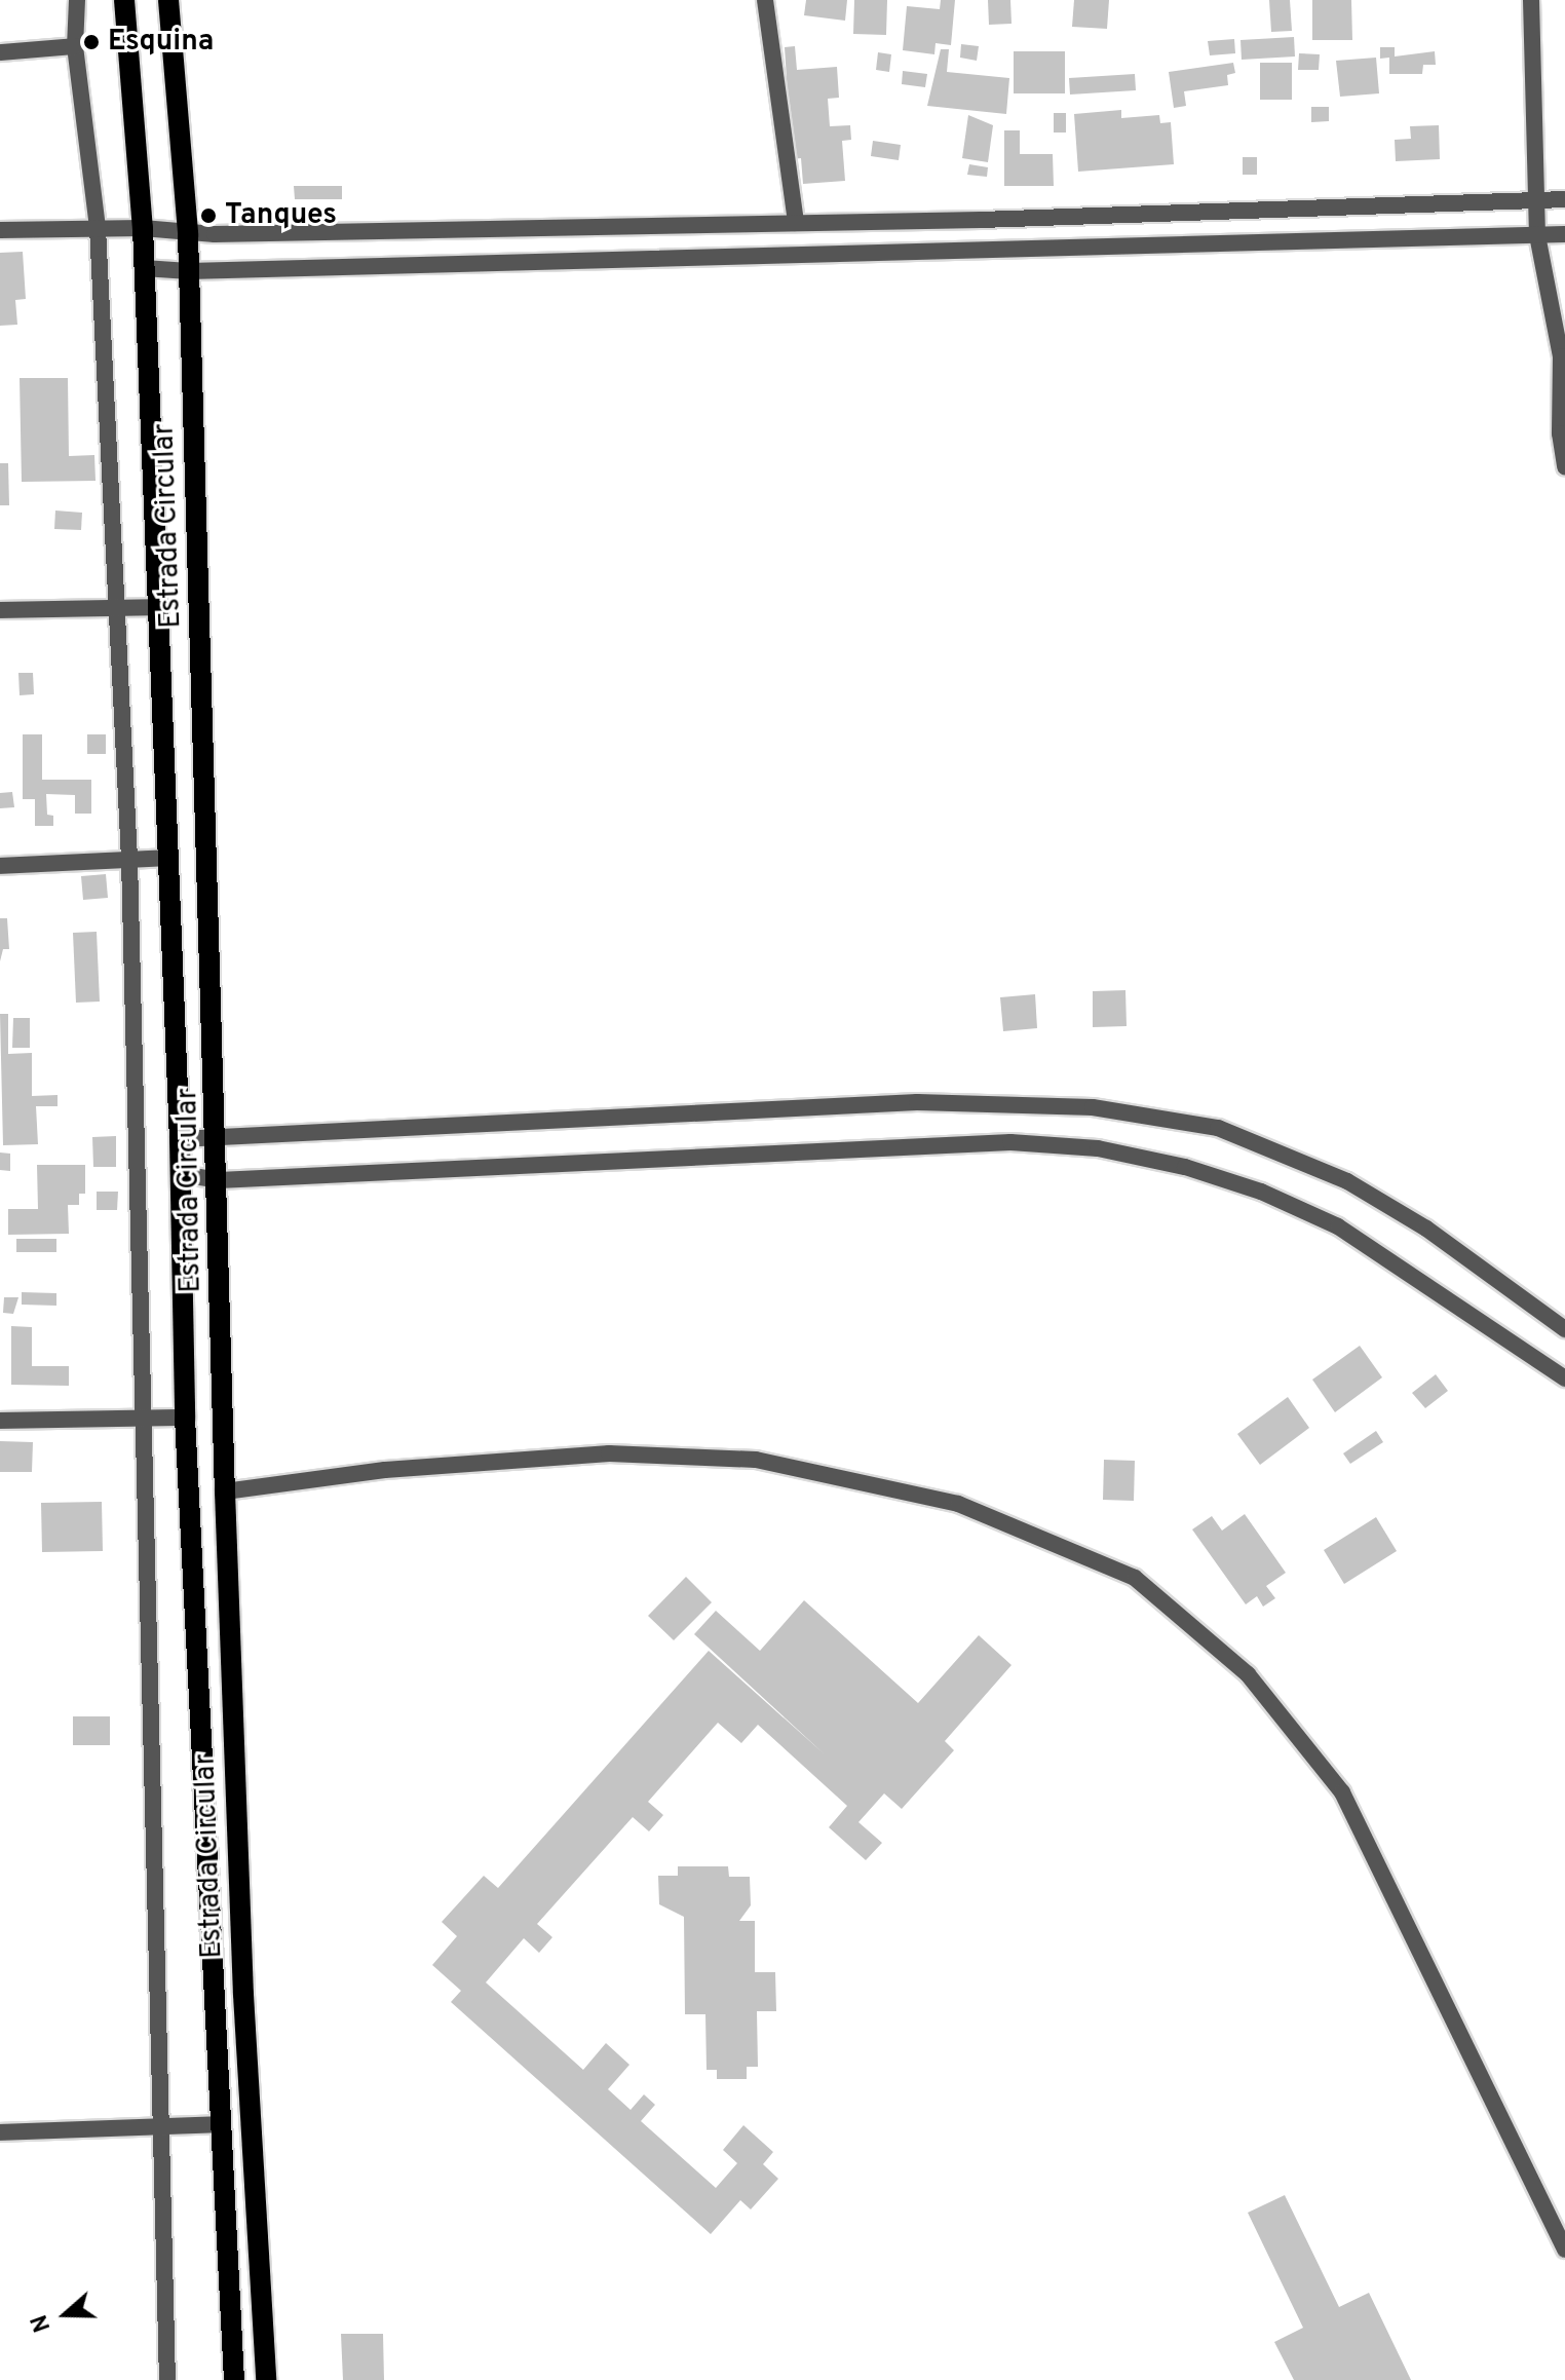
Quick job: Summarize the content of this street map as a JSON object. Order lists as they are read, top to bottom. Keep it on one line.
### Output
{"streets":{"main road":["Estrada Circular"]},"places":["Esquina","Tanques"],"north":"left"}
